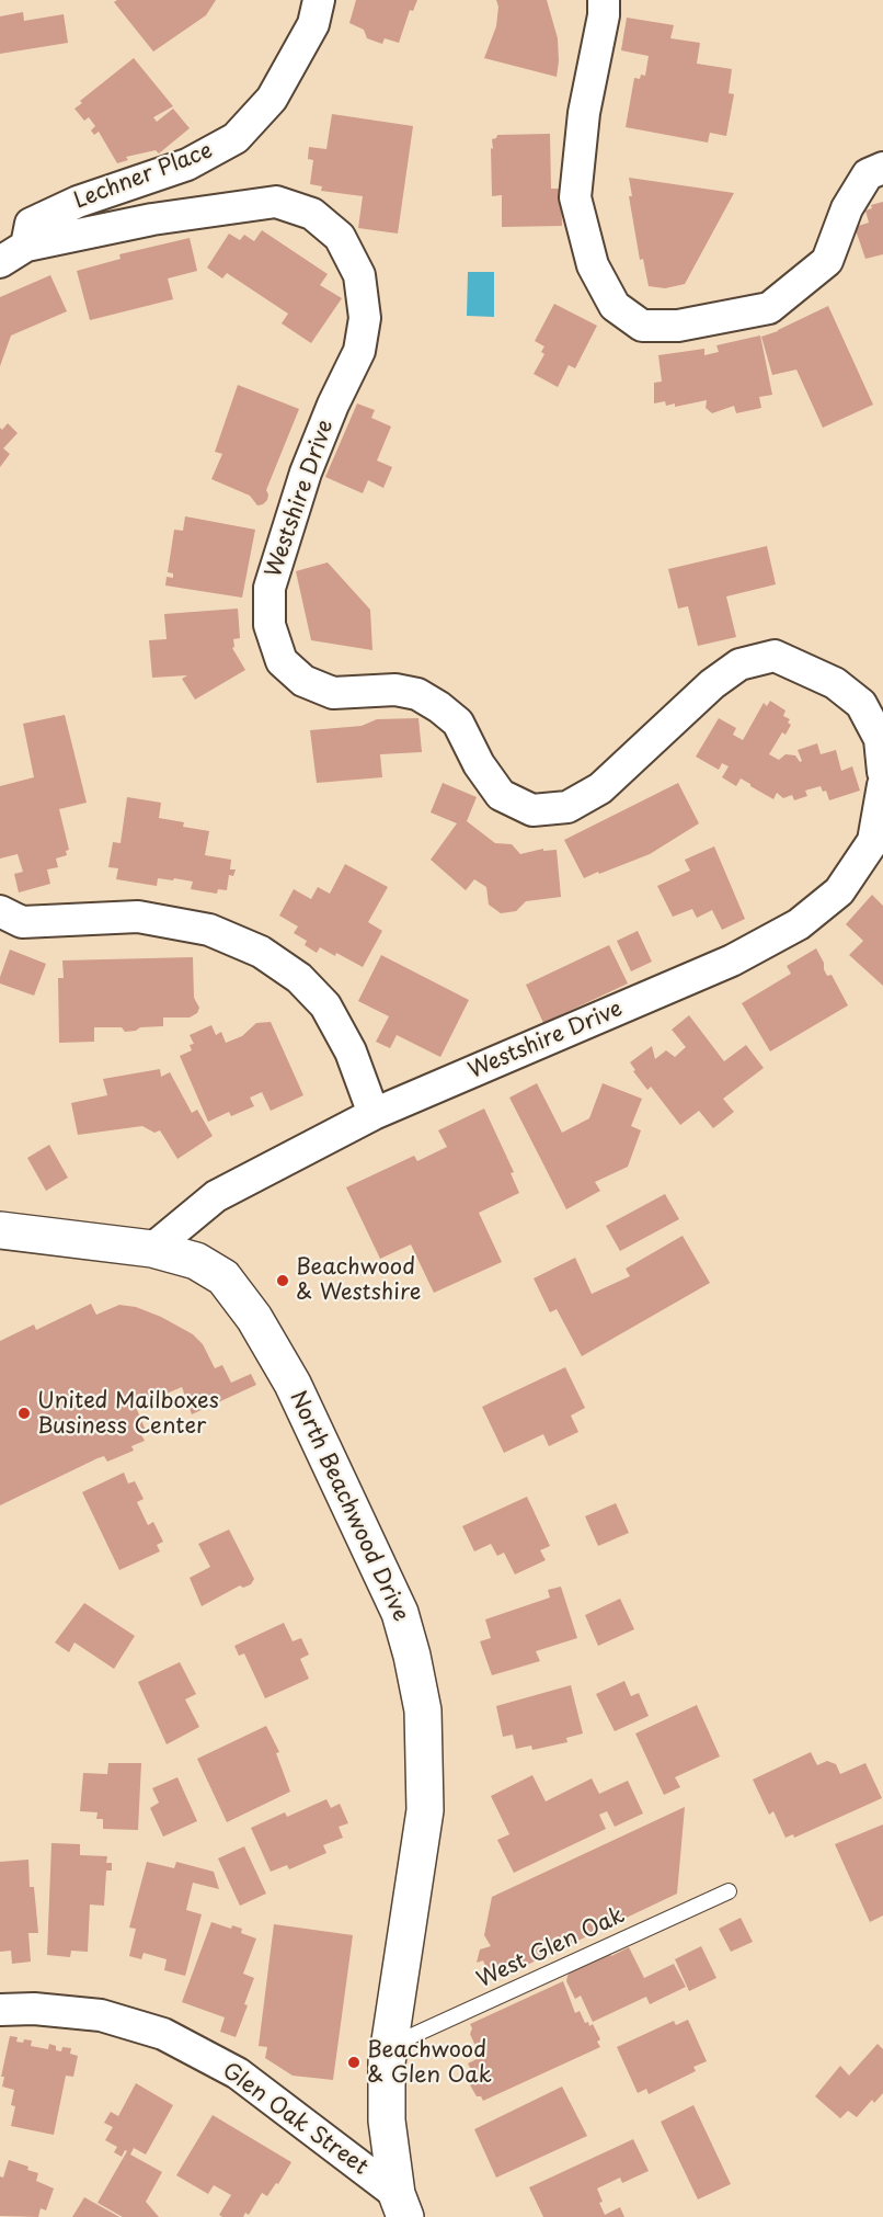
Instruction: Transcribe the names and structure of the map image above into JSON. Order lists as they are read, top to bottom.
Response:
{
  "streets": {
    "street": [
      "Lechner Place",
      "Westshire Drive",
      "North Beachwood Drive",
      "Glen Oak Street"
    ],
    "lane": ["West Glen Oak"]
  },
  "crossings": [
    ["Lechner Place", "Westshire Drive"],
    ["Westshire Drive", "North Beachwood Drive"],
    ["North Beachwood Drive", "West Glen Oak"],
    ["North Beachwood Drive", "Glen Oak Street"]
  ],
  "places": ["Beachwood & Westshire", "United Mailboxes Business Center", "Beachwood & Glen Oak"]
}
